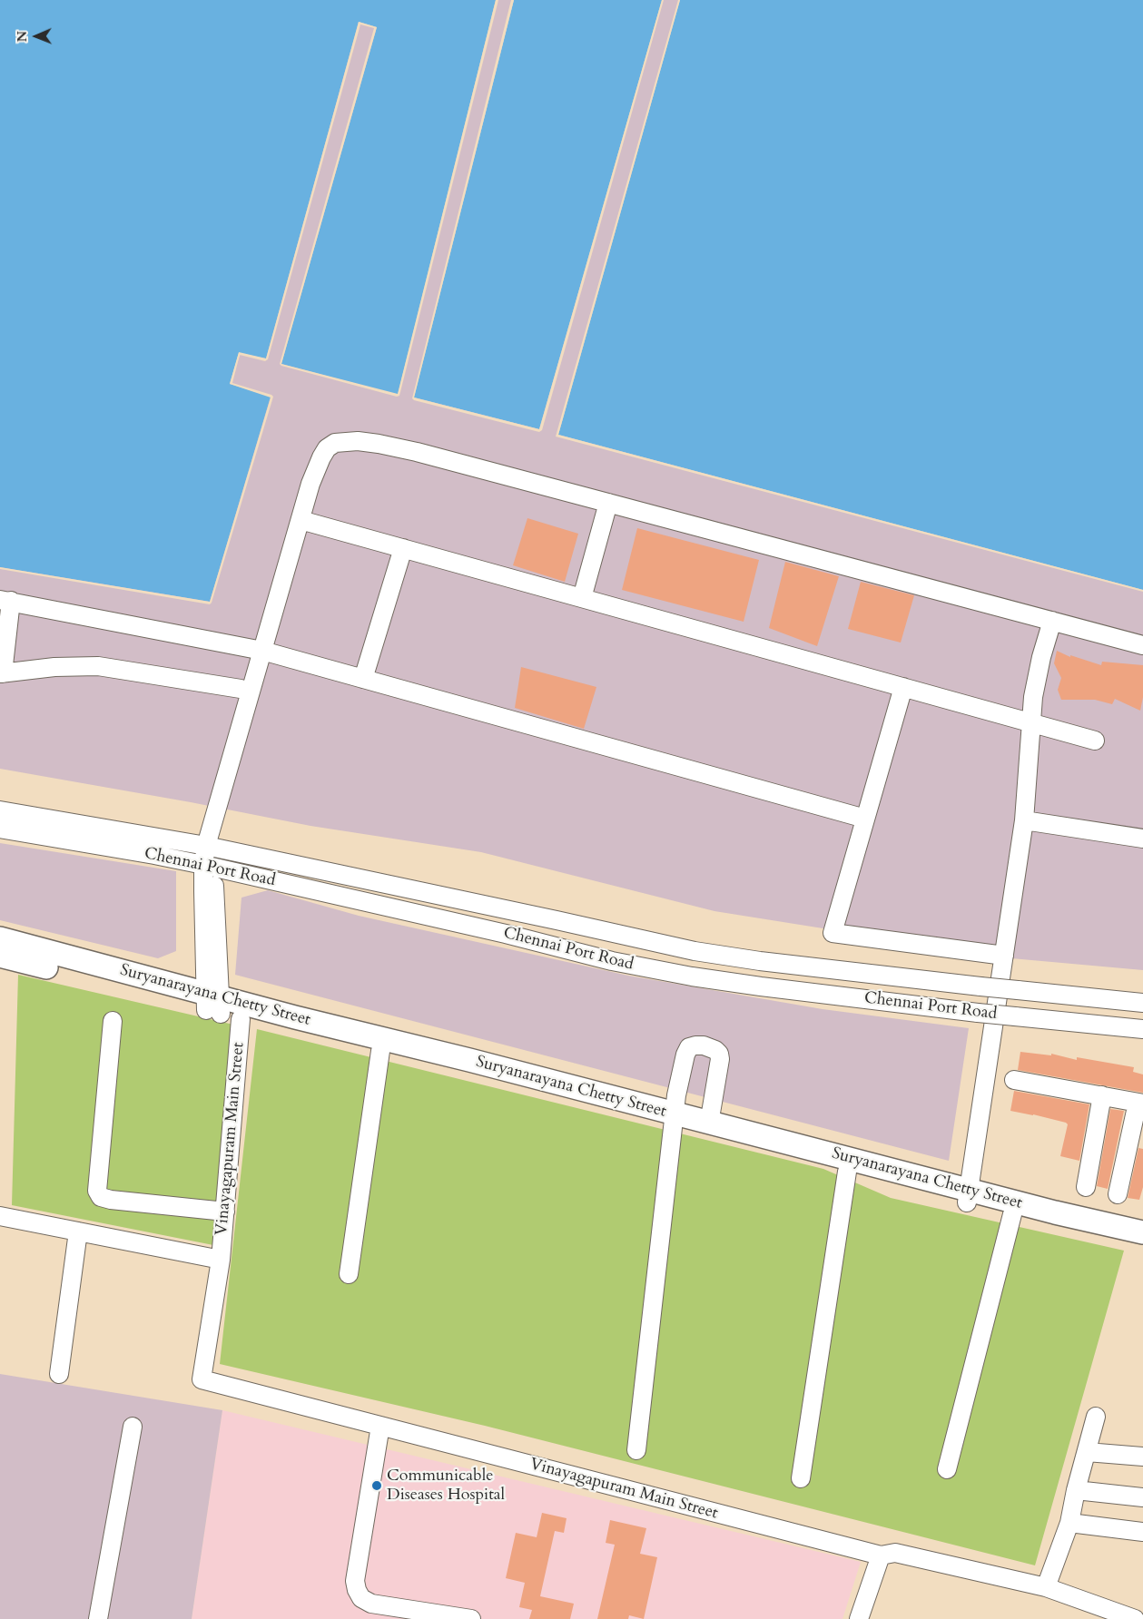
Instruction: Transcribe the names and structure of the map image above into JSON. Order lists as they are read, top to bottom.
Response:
{
  "streets": {
    "main road": ["Suryanarayana Chetty Street"],
    "street": ["Chennai Port Road", "Vinayagapuram Main Street"]
  },
  "crossings": [
    ["Chennai Port Road", "Vinayagapuram Main Street"],
    ["Suryanarayana Chetty Street", "Vinayagapuram Main Street"]
  ],
  "places": ["Communicable Diseases Hospital"],
  "north": "left"
}
